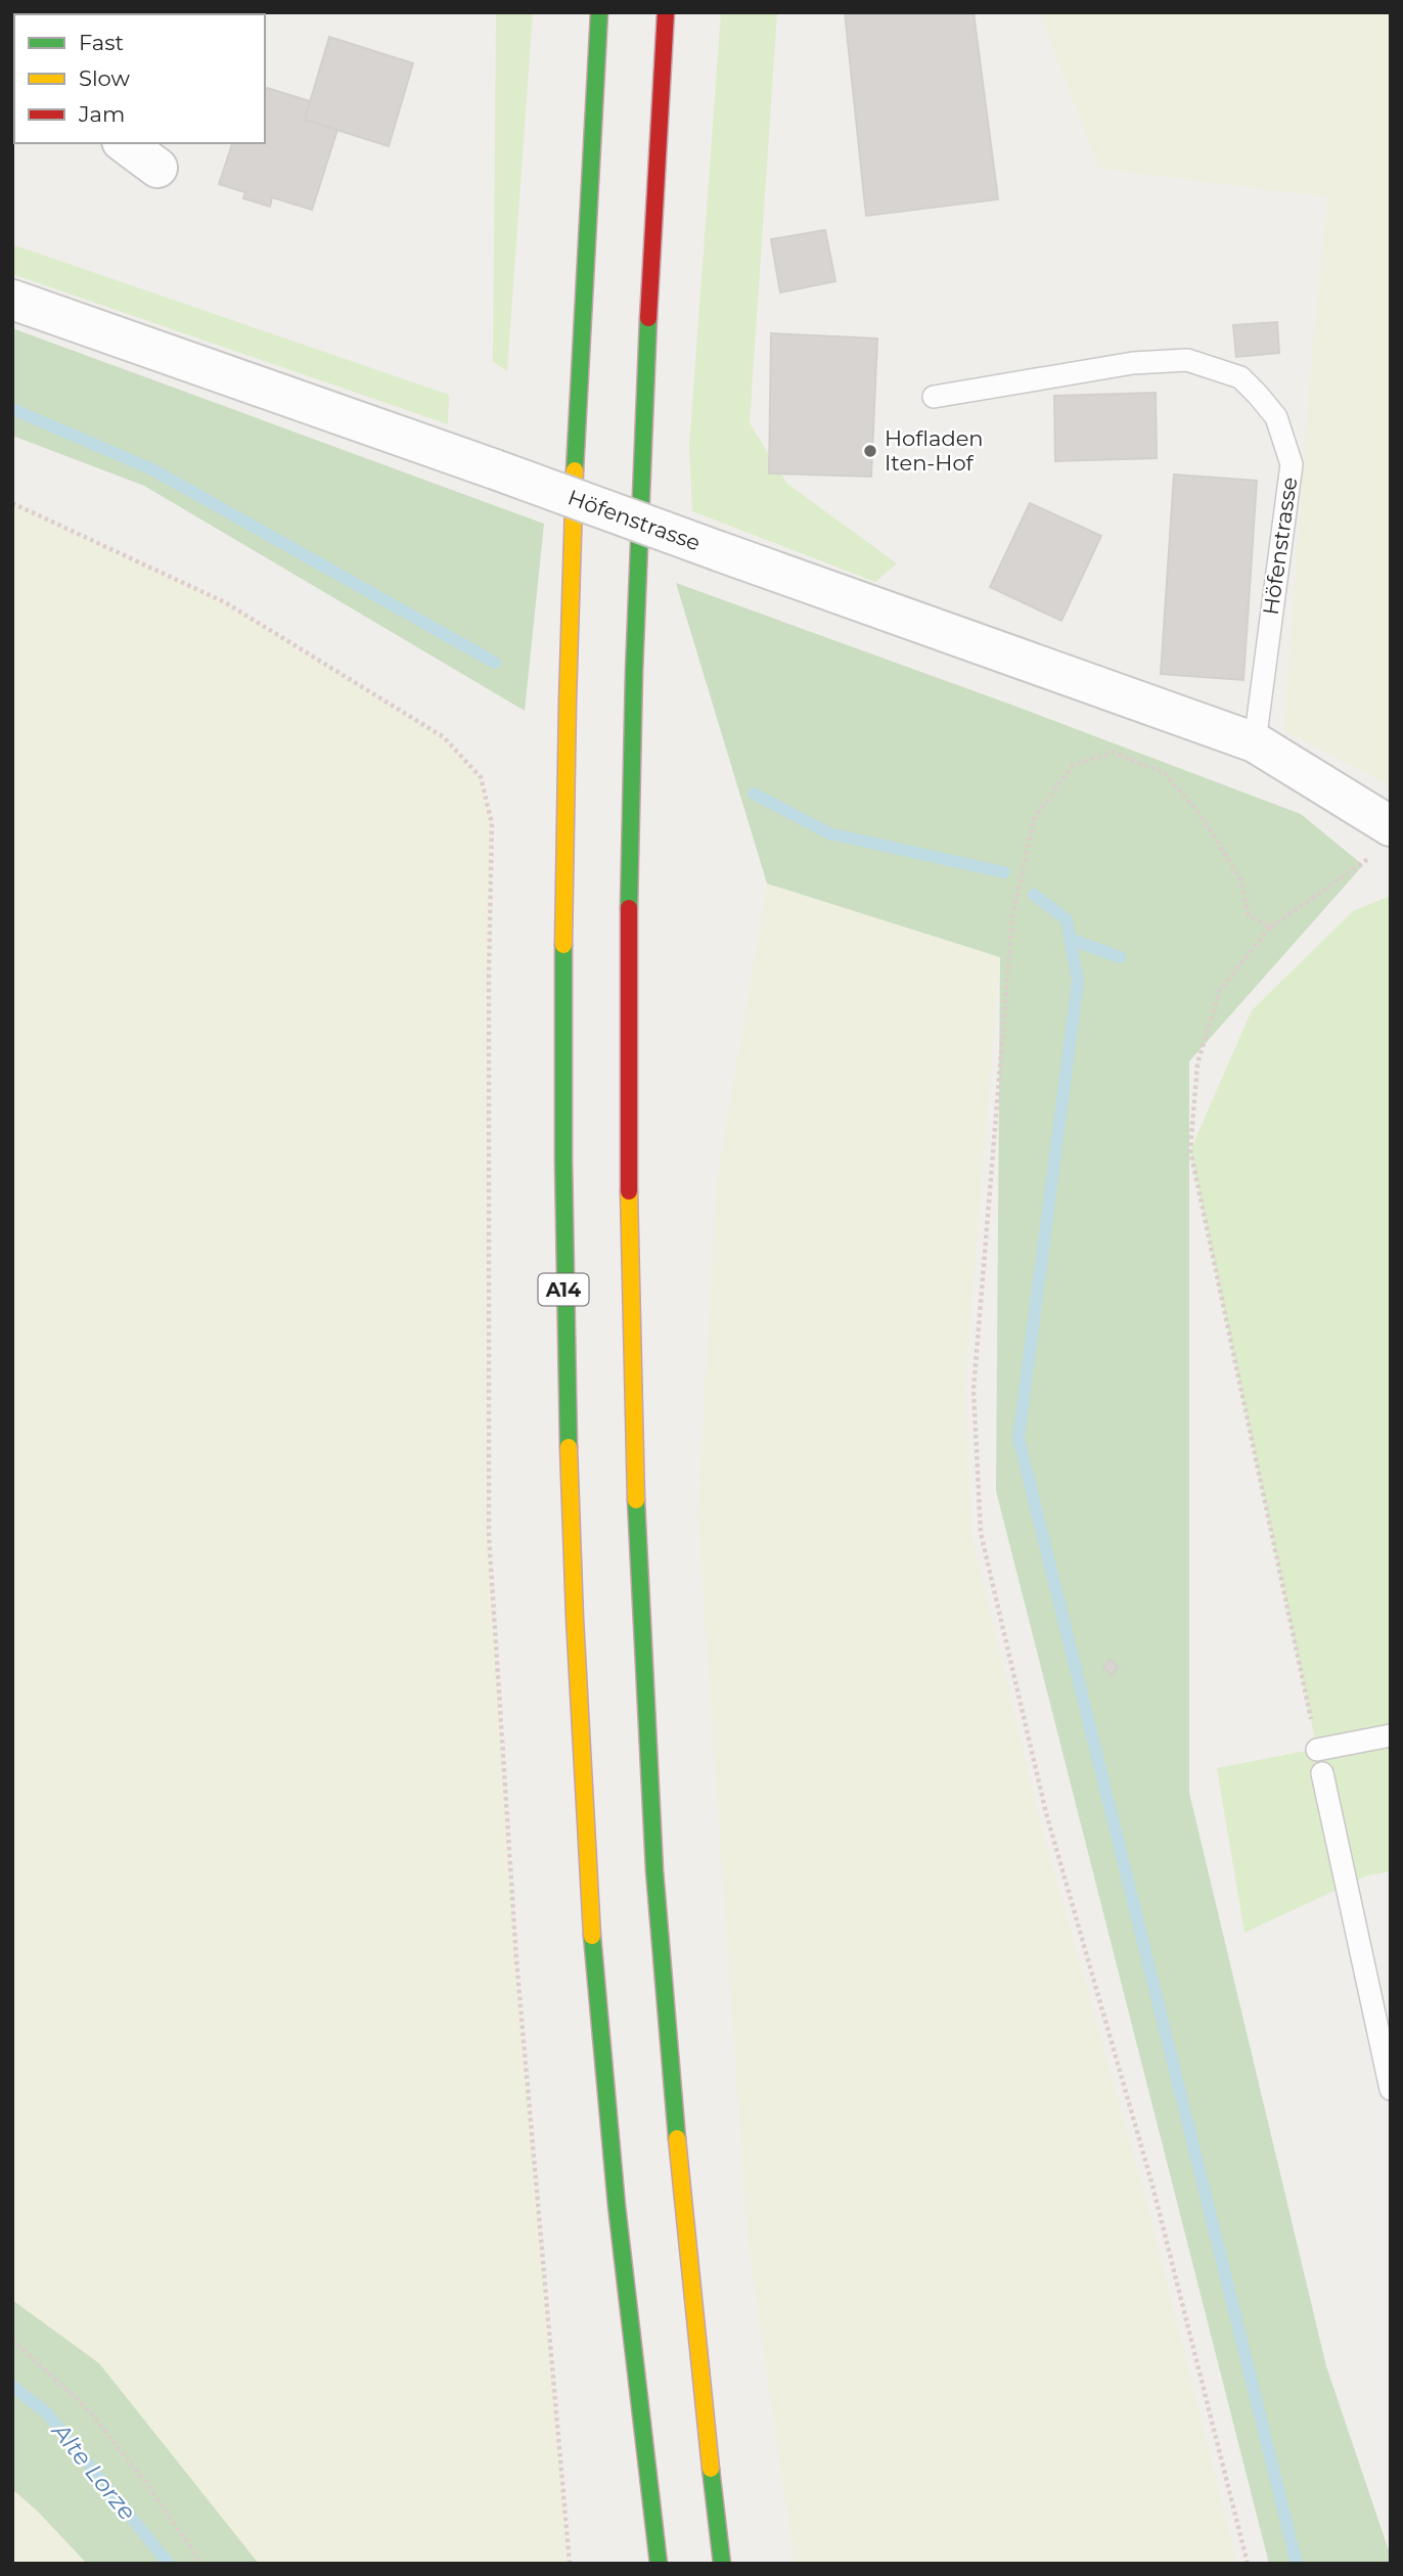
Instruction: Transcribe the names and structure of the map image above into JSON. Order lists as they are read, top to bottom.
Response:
{
  "streets": {
    "highway": ["A14"],
    "street": ["Höfenstrasse"]
  },
  "water": ["Alte Lorze"],
  "places": ["Hofladen Iten-Hof"],
  "legend": ["Fast", "Slow", "Jam"]
}
